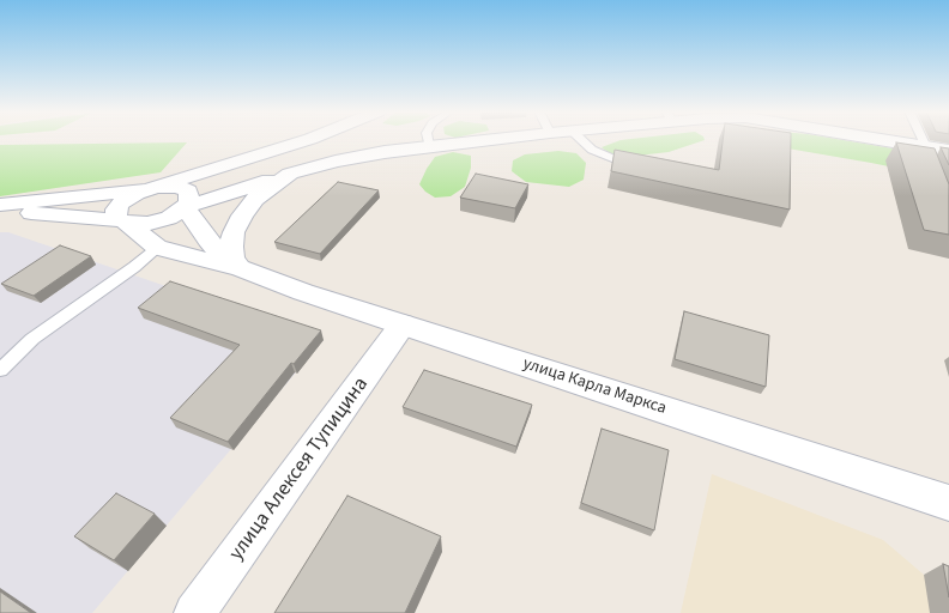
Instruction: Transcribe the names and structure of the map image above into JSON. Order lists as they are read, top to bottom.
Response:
{
  "streets": {
    "street": ["улица Карла Маркса", "улица Алексея Тупицина"]
  },
  "crossings": [
    ["улица Карла Маркса", "улица Алексея Тупицина"]
  ]
}
